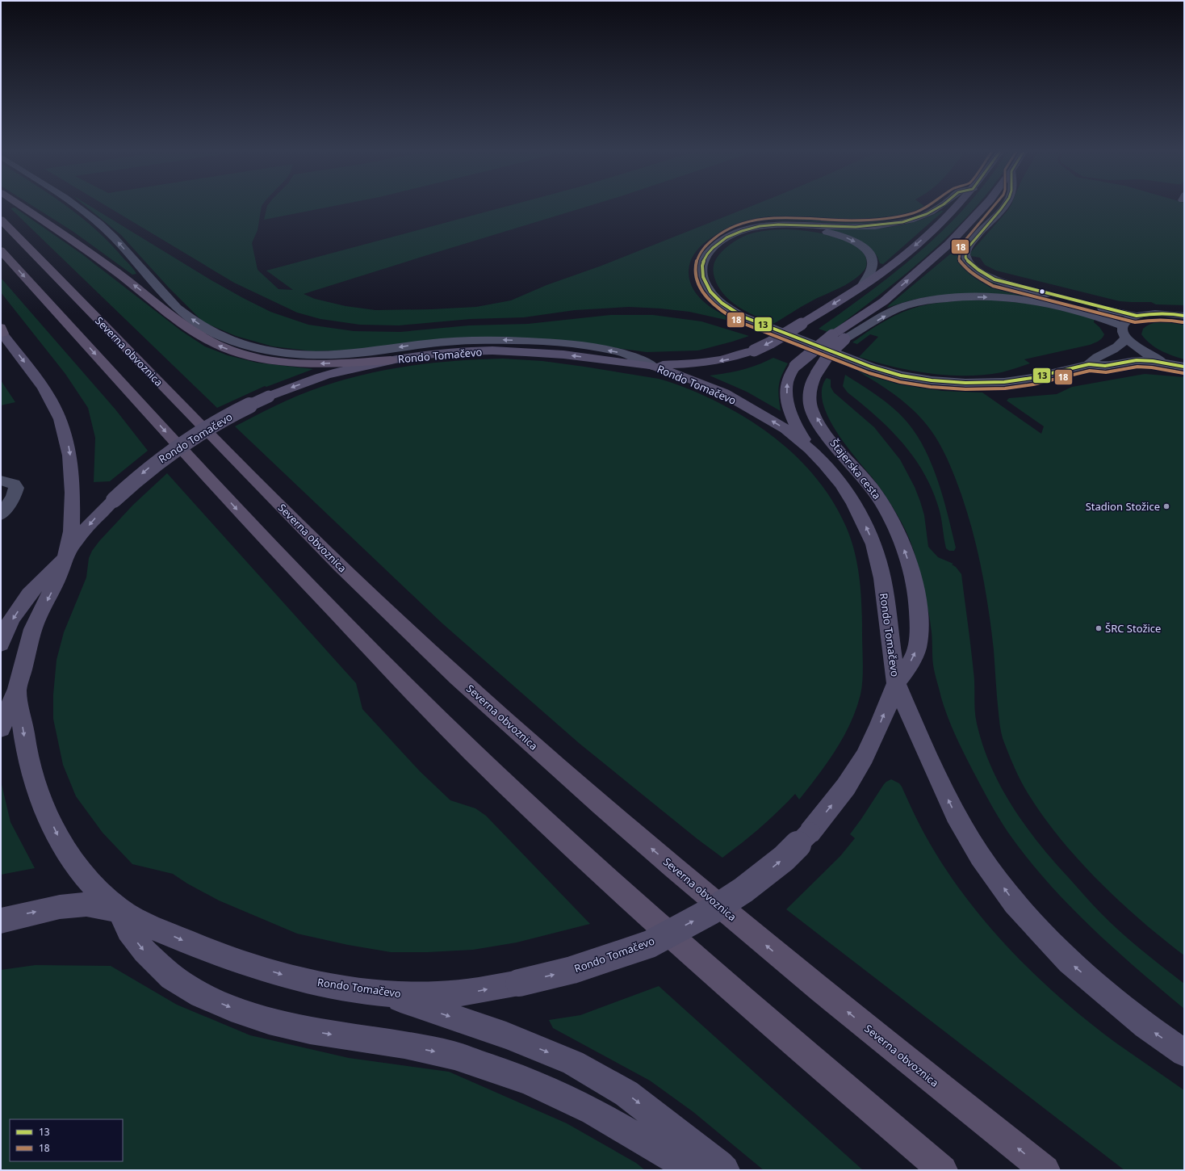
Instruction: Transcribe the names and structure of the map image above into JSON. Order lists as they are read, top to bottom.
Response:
{
  "streets": {
    "highway": ["Severna obvoznica"],
    "main road": ["Rondo Tomačevo", "Štajerska cesta"]
  },
  "crossings": [
    ["Rondo Tomačevo", "Štajerska cesta"]
  ],
  "one_way": ["Štajerska cesta"],
  "places": ["Stadion Stožice", "ŠRC Stožice"],
  "lines": ["transit line 13", "transit line 18"],
  "legend": ["13", "18"]
}
